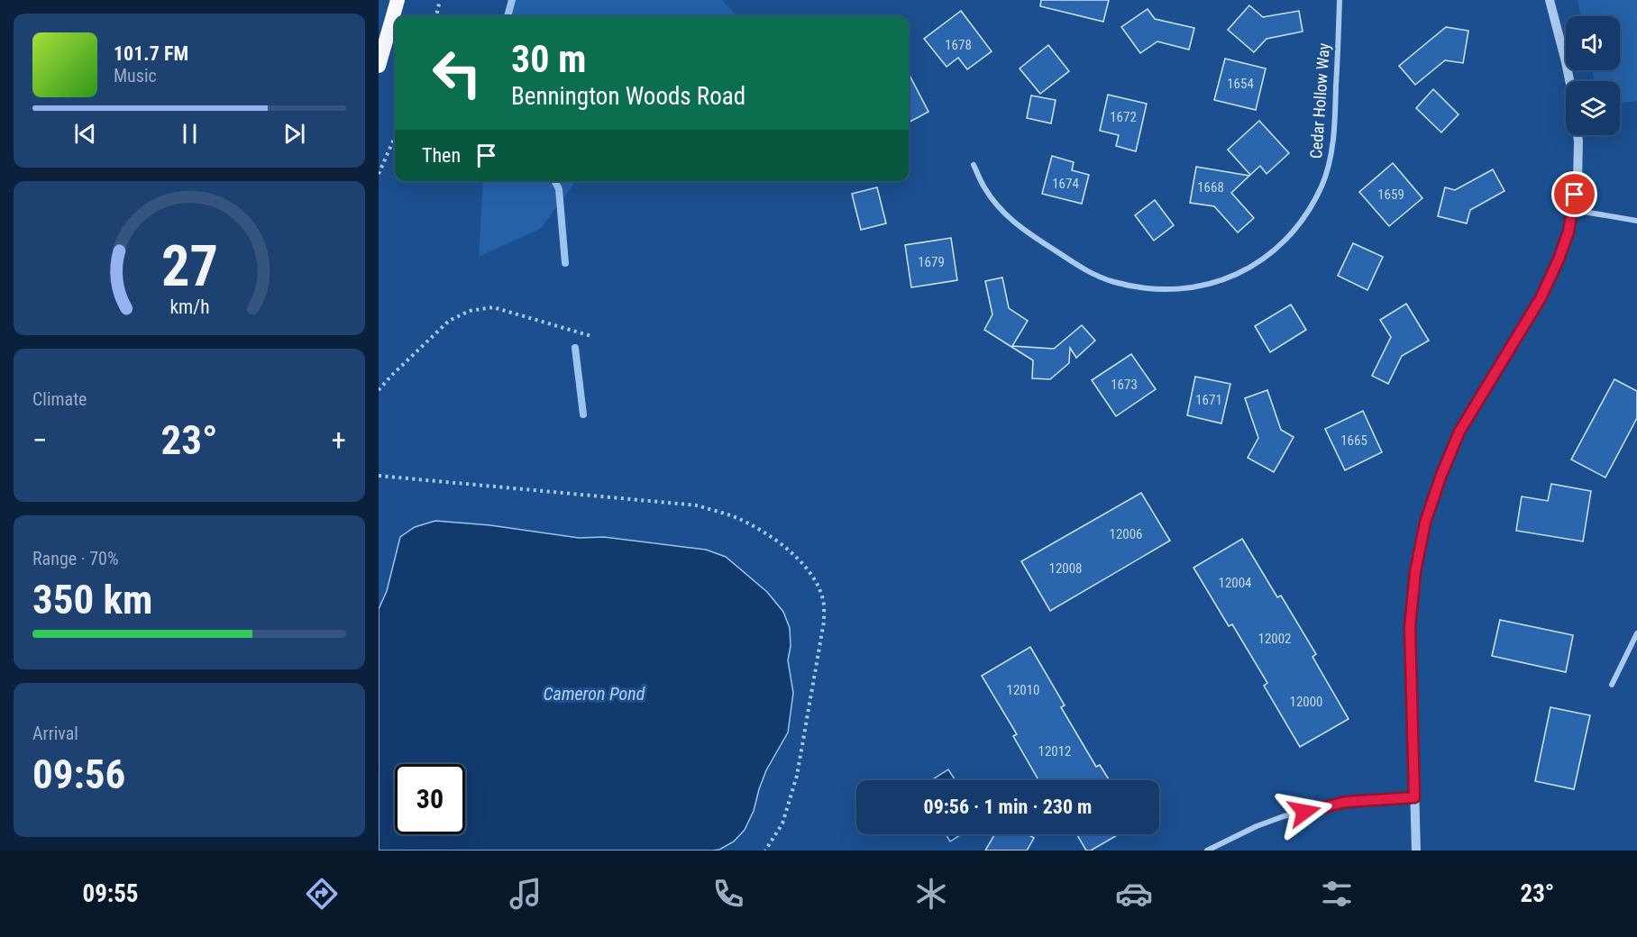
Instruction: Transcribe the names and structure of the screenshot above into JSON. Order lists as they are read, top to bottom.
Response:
{
  "streets": {
    "street": ["Cedar Hollow Way"]
  },
  "water": ["Cameron Pond"],
  "house_numbers": [
    "1678",
    "1654",
    "1672",
    "1674",
    "1668",
    "1659",
    "1679",
    "1673",
    "1671",
    "1665",
    "12006",
    "12008",
    "12004",
    "12002",
    "12010",
    "12000",
    "12012"
  ],
  "page": {
    "turn": ["30 m", "Bennington Woods Road"],
    "song": ["101.7 FM", "Music"],
    "then": "Then",
    "tile": [
      "Climate",
      ["Range · 70%", "350 km"],
      ["Arrival", "09:56"]
    ],
    "heat": ["−", "23°", "+"],
    "limit": "30",
    "trip": "09:56 · 1 min · 230 m",
    "tabs": ["09:55", "23°"],
    "gauge": ["27", "km/h"]
  }
}
